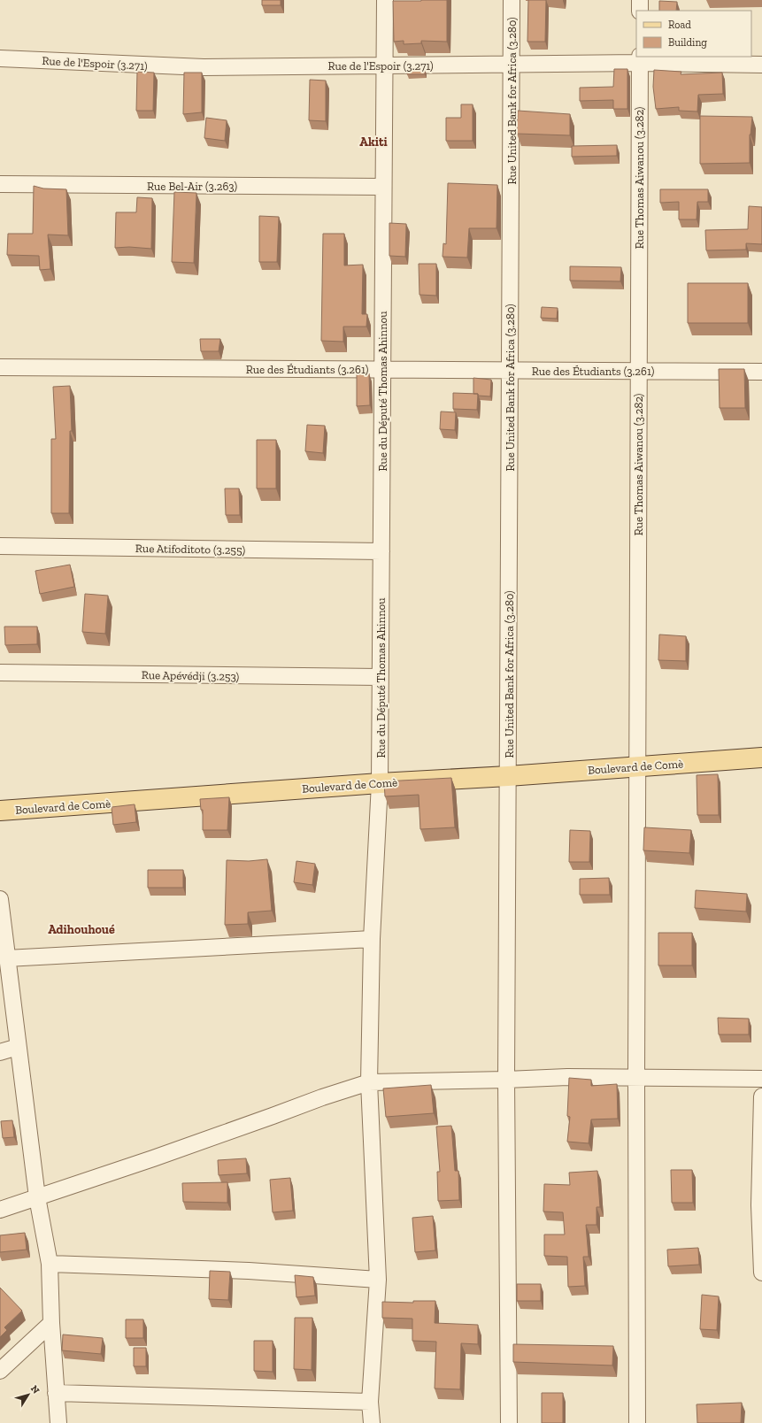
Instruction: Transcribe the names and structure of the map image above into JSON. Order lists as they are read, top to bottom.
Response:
{
  "streets": {
    "main road": ["Boulevard de Comè"],
    "street": [
      "Rue de l'Espoir (3.271)",
      "Rue United Bank for Africa (3.280)",
      "Rue Thomas Aiwanou (3.282)",
      "Rue Bel-Air (3.263)",
      "Rue des Étudiants (3.261)",
      "Rue du Député Thomas Ahinnou",
      "Rue Atifoditoto (3.255)",
      "Rue Apévédji (3.253)"
    ]
  },
  "crossings": [
    ["Rue de l'Espoir (3.271)", "Rue United Bank for Africa (3.280)"],
    ["Rue de l'Espoir (3.271)", "Rue Thomas Aiwanou (3.282)"],
    ["Rue de l'Espoir (3.271)", "Rue du Député Thomas Ahinnou"],
    ["Rue United Bank for Africa (3.280)", "Rue des Étudiants (3.261)"],
    ["Rue United Bank for Africa (3.280)", "Boulevard de Comè"],
    ["Rue Thomas Aiwanou (3.282)", "Rue des Étudiants (3.261)"],
    ["Rue Thomas Aiwanou (3.282)", "Boulevard de Comè"],
    ["Rue Bel-Air (3.263)", "Rue du Député Thomas Ahinnou"],
    ["Rue des Étudiants (3.261)", "Rue du Député Thomas Ahinnou"],
    ["Rue du Député Thomas Ahinnou", "Rue Atifoditoto (3.255)"],
    ["Rue du Député Thomas Ahinnou", "Rue Apévédji (3.253)"],
    ["Rue du Député Thomas Ahinnou", "Boulevard de Comè"]
  ],
  "districts": ["Akiti", "Adihouhoué"],
  "legend": ["Road", "Building"],
  "north": "top right"
}
